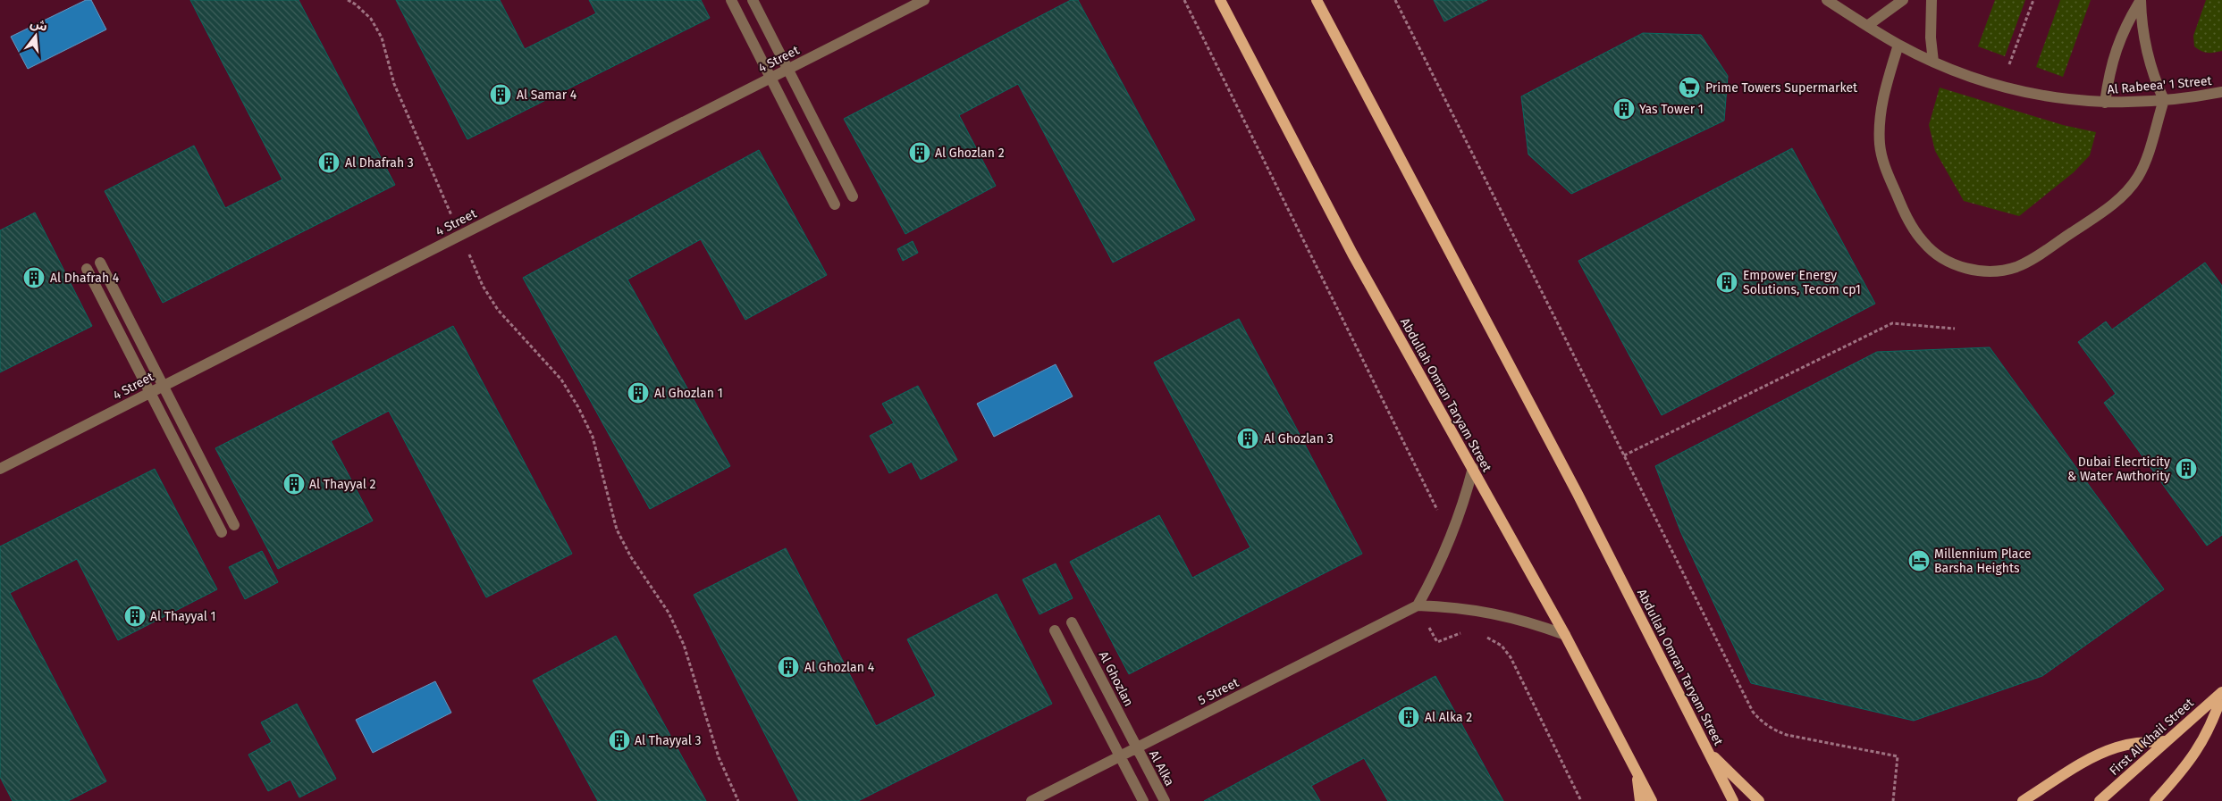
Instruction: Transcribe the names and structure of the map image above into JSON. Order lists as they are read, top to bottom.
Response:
{
  "streets": {
    "main road": ["Abdullah Omran Taryam Street", "First Al Khail Street"],
    "street": [
      "4 Street",
      "Al Rabeea' 1 Street",
      "Al Ghozlan",
      "5 Street",
      "Al Alka"
    ]
  },
  "crossings": [
    ["Abdullah Omran Taryam Street", "5 Street"],
    ["Al Ghozlan", "5 Street"],
    ["Al Ghozlan", "Al Alka"],
    ["5 Street", "Al Alka"]
  ],
  "places": {
    "supermarket": ["Prime Towers Supermarket"],
    "building": [
      "Al Samar 4",
      "Yas Tower 1",
      "Al Ghozlan 2",
      "Al Dhafrah 3",
      "Al Dhafrah 4",
      "Empower Energy Solutions, Tecom cp1",
      "Al Ghozlan 1",
      "Al Ghozlan 3",
      "Dubai Elecrticity & Water Awthority",
      "Al Thayyal 2",
      "Al Thayyal 1",
      "Al Ghozlan 4",
      "Al Alka 2",
      "Al Thayyal 3"
    ],
    "hotel": ["Millennium Place Barsha Heights"]
  },
  "north": "top"
}
